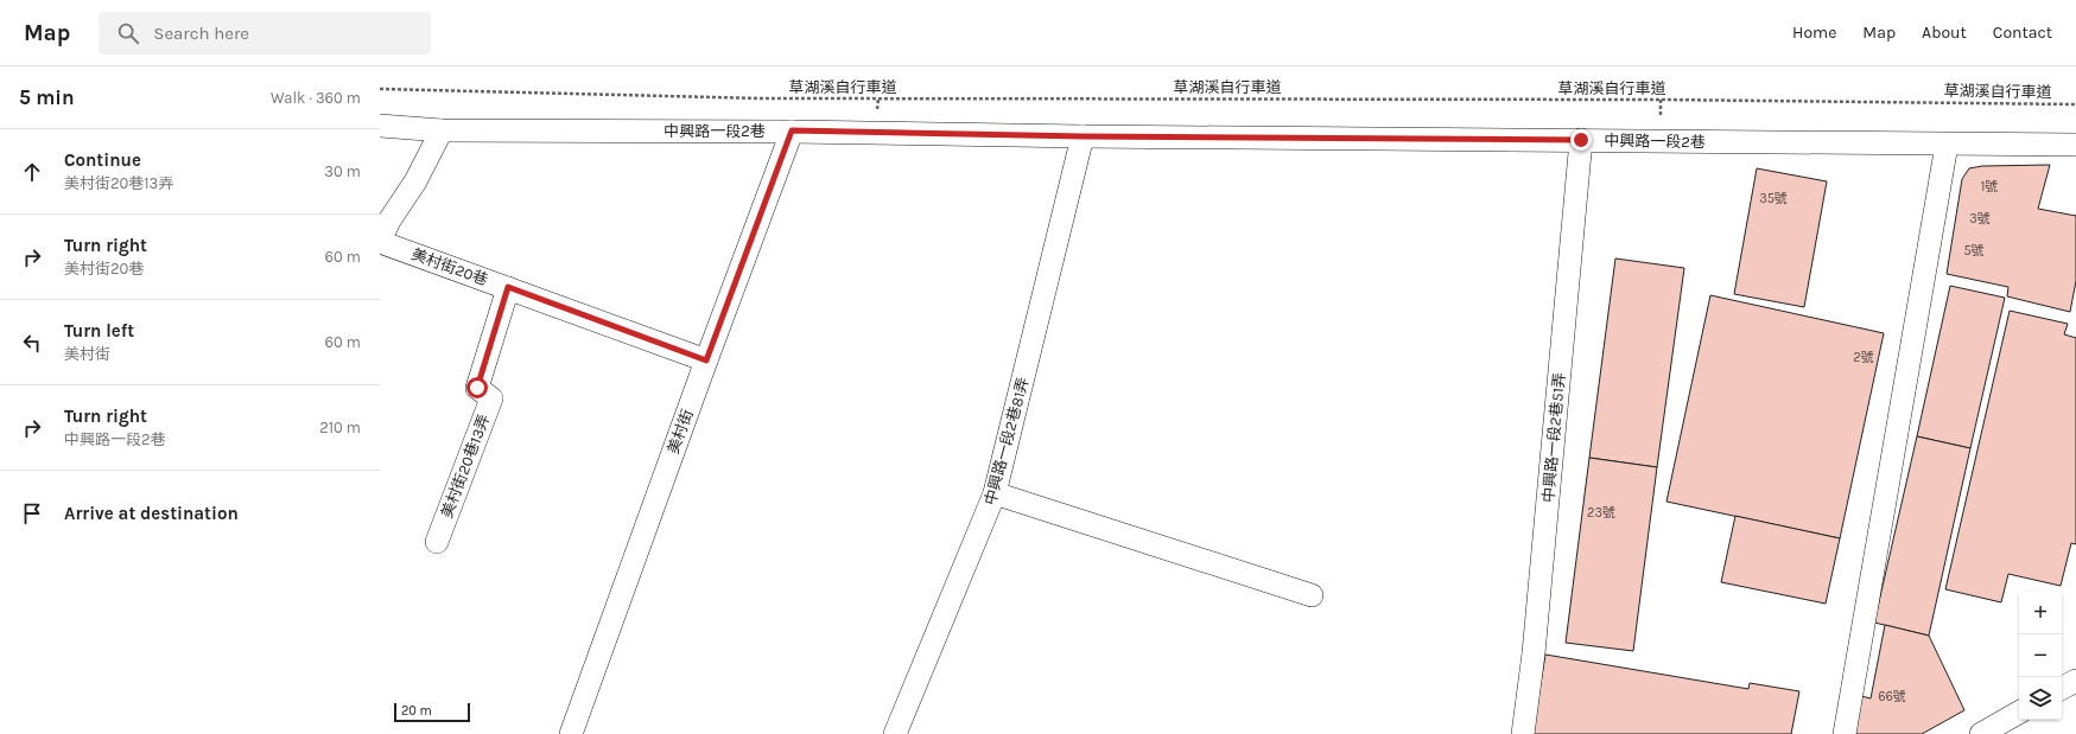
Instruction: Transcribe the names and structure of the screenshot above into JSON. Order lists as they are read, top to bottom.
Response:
{
  "streets": {
    "street": [
      "中興路一段2巷",
      "美村街20巷",
      "美村街",
      "中興路一段2巷51弄",
      "中興路一段2巷81弄",
      "美村街20巷13弄"
    ],
    "path": ["草湖溪自行車道"]
  },
  "crossings": [
    ["中興路一段2巷", "美村街"],
    ["中興路一段2巷", "中興路一段2巷51弄"],
    ["中興路一段2巷", "中興路一段2巷81弄"],
    ["美村街20巷", "美村街"],
    ["美村街20巷", "美村街20巷13弄"]
  ],
  "house_numbers": [
    "1號",
    "35號",
    "3號",
    "5號",
    "2號",
    "23號",
    "66號"
  ],
  "scale_bar": "20 m",
  "page": {
    "header": "Map",
    "search": "Search here",
    "nav": [
      "Home",
      "Map",
      "About",
      "Contact"
    ],
    "heading": ["5 min", "Walk · 360 m"],
    "list": [
      ["Continue", "美村街20巷13弄", "30 m"],
      ["Turn right", "美村街20巷", "60 m"],
      ["Turn left", "美村街", "60 m"],
      ["Turn right", "中興路一段2巷", "210 m"],
      "Arrive at destination"
    ],
    "map_buttons": ["+", "−"],
    "scale": "20 m"
  }
}
